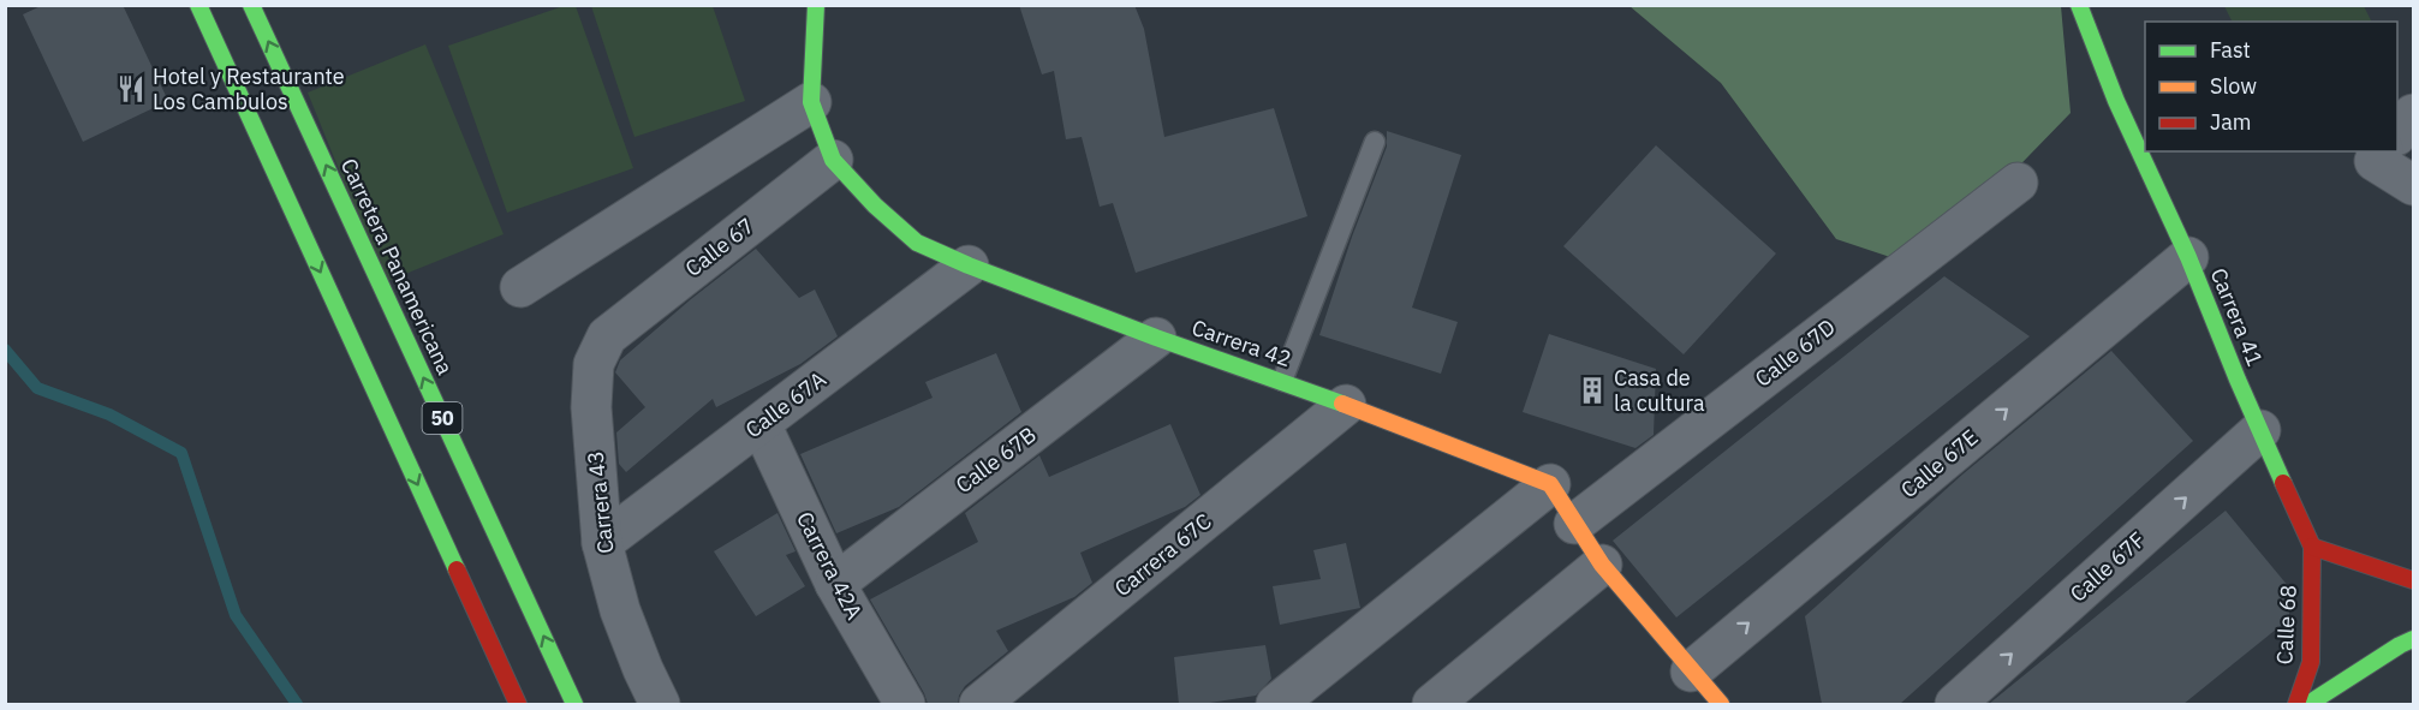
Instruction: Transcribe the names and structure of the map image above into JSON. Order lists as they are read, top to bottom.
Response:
{
  "streets": {
    "main road": [
      "Carretera Panamericana",
      "Carrera 41",
      "Carrera 42",
      "50",
      "Calle 68"
    ],
    "street": [
      "Calle 67",
      "Calle 67D",
      "Calle 67A",
      "Calle 67B",
      "Calle 67E",
      "Carrera 43",
      "Carrera 67C",
      "Carrera 42A",
      "Calle 67F"
    ]
  },
  "crossings": [
    ["Calle 67", "Carrera 42"],
    ["Calle 67", "Carrera 43"],
    ["Carrera 41", "Calle 67E"],
    ["Carrera 41", "Calle 67F"],
    ["Carrera 41", "Calle 68"],
    ["Carrera 42", "Calle 67A"],
    ["Carrera 42", "Calle 67B"],
    ["Carrera 42", "Carrera 67C"],
    ["Calle 67A", "Carrera 43"],
    ["Calle 67A", "Carrera 42A"],
    ["Calle 67B", "Carrera 42A"]
  ],
  "one_way": ["Calle 67E", "Calle 67F"],
  "places": {
    "restaurant": ["Hotel y Restaurante Los Cambulos"],
    "building": ["Casa de la cultura"]
  },
  "legend": ["Fast", "Slow", "Jam"]
}
